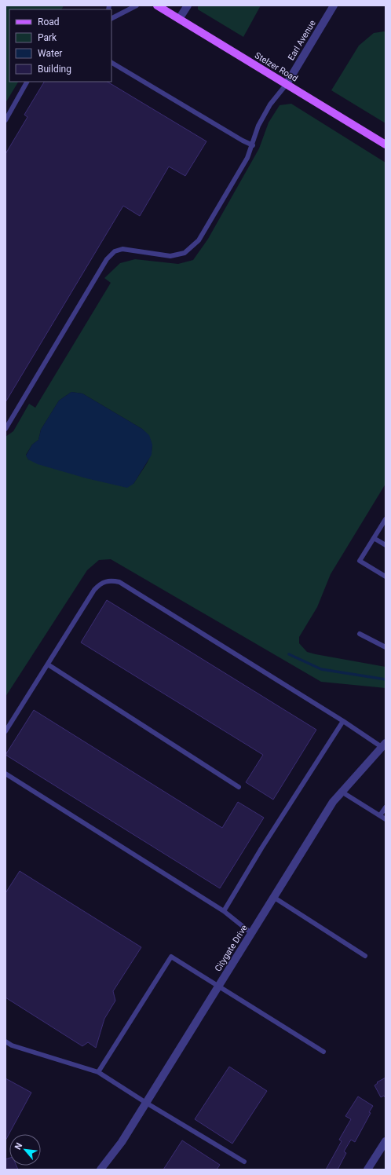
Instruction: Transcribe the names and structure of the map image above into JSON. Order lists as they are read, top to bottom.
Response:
{
  "streets": {
    "main road": ["Stelzer Road"],
    "street": ["Earl Avenue", "Citygate Drive"]
  },
  "crossings": [
    ["Earl Avenue", "Stelzer Road"]
  ],
  "legend": [
    "Road",
    "Park",
    "Water",
    "Building"
  ],
  "north": "top left"
}
